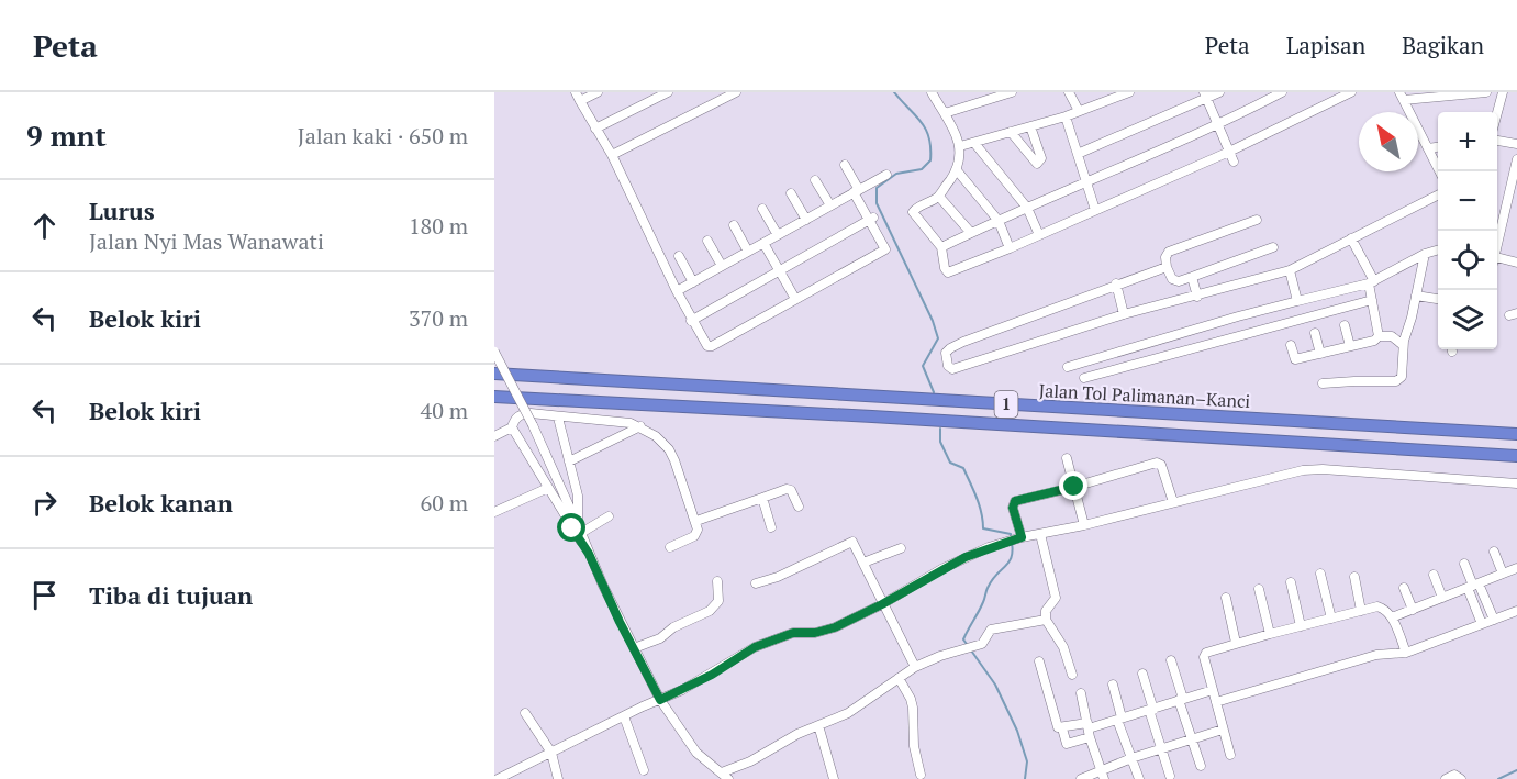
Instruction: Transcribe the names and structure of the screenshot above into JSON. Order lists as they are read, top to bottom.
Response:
{
  "streets": {
    "highway": ["Jalan Tol Palimanan–Kanci", "1"]
  },
  "north": "top left",
  "page": {
    "header": "Peta",
    "nav": ["Peta", "Lapisan", "Bagikan"],
    "heading": ["9 mnt", "Jalan kaki · 650 m"],
    "map_buttons": ["+", "−"],
    "list": [
      ["Lurus", "Jalan Nyi Mas Wanawati", "180 m"],
      ["Belok kiri", "370 m"],
      ["Belok kiri", "40 m"],
      ["Belok kanan", "60 m"],
      "Tiba di tujuan"
    ]
  }
}
